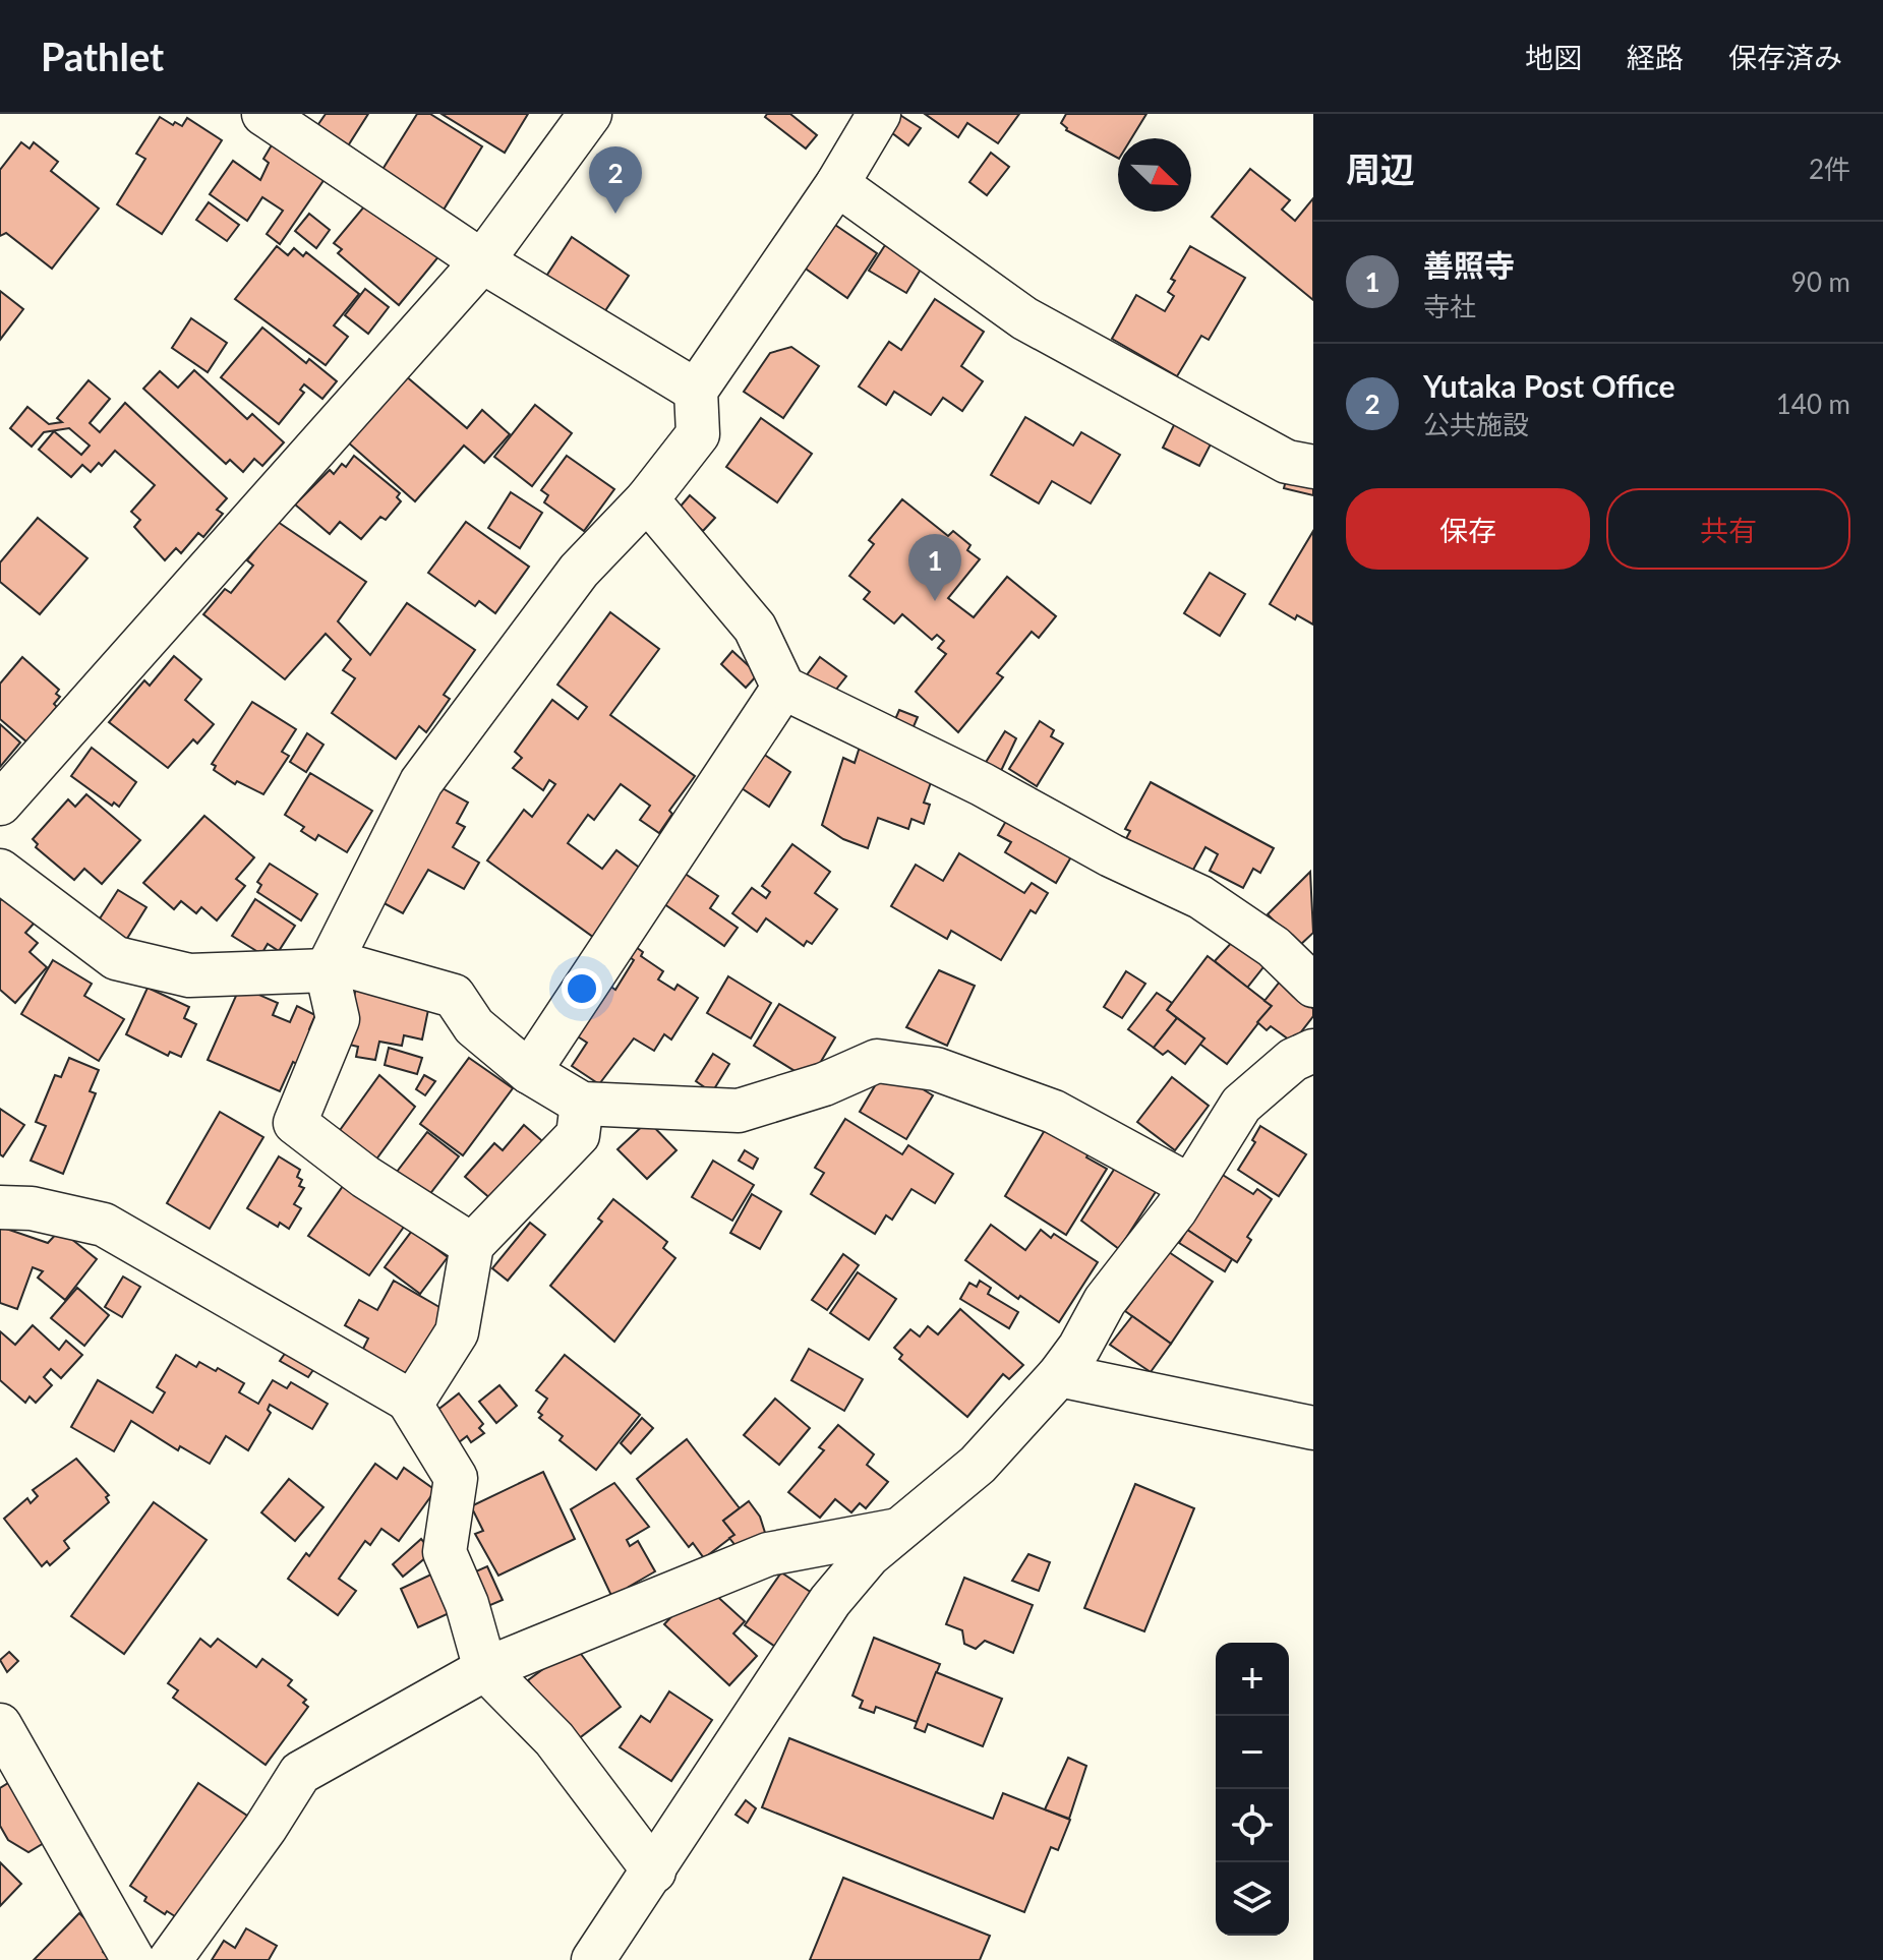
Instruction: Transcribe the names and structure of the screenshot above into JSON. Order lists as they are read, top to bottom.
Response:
{
  "north": "bottom right",
  "page": {
    "header": "Pathlet",
    "nav": ["地図", "経路", "保存済み"],
    "heading": ["周辺", "2件"],
    "pins": ["2", "1"],
    "list": [
      {
        "mark": "1",
        "name": "善照寺",
        "note": "寺社",
        "value": "90 m"
      },
      {
        "mark": "2",
        "name": "Yutaka Post Office",
        "note": "公共施設",
        "value": "140 m"
      }
    ],
    "buttons": ["保存", "共有"],
    "map_buttons": ["+", "−"]
  }
}
